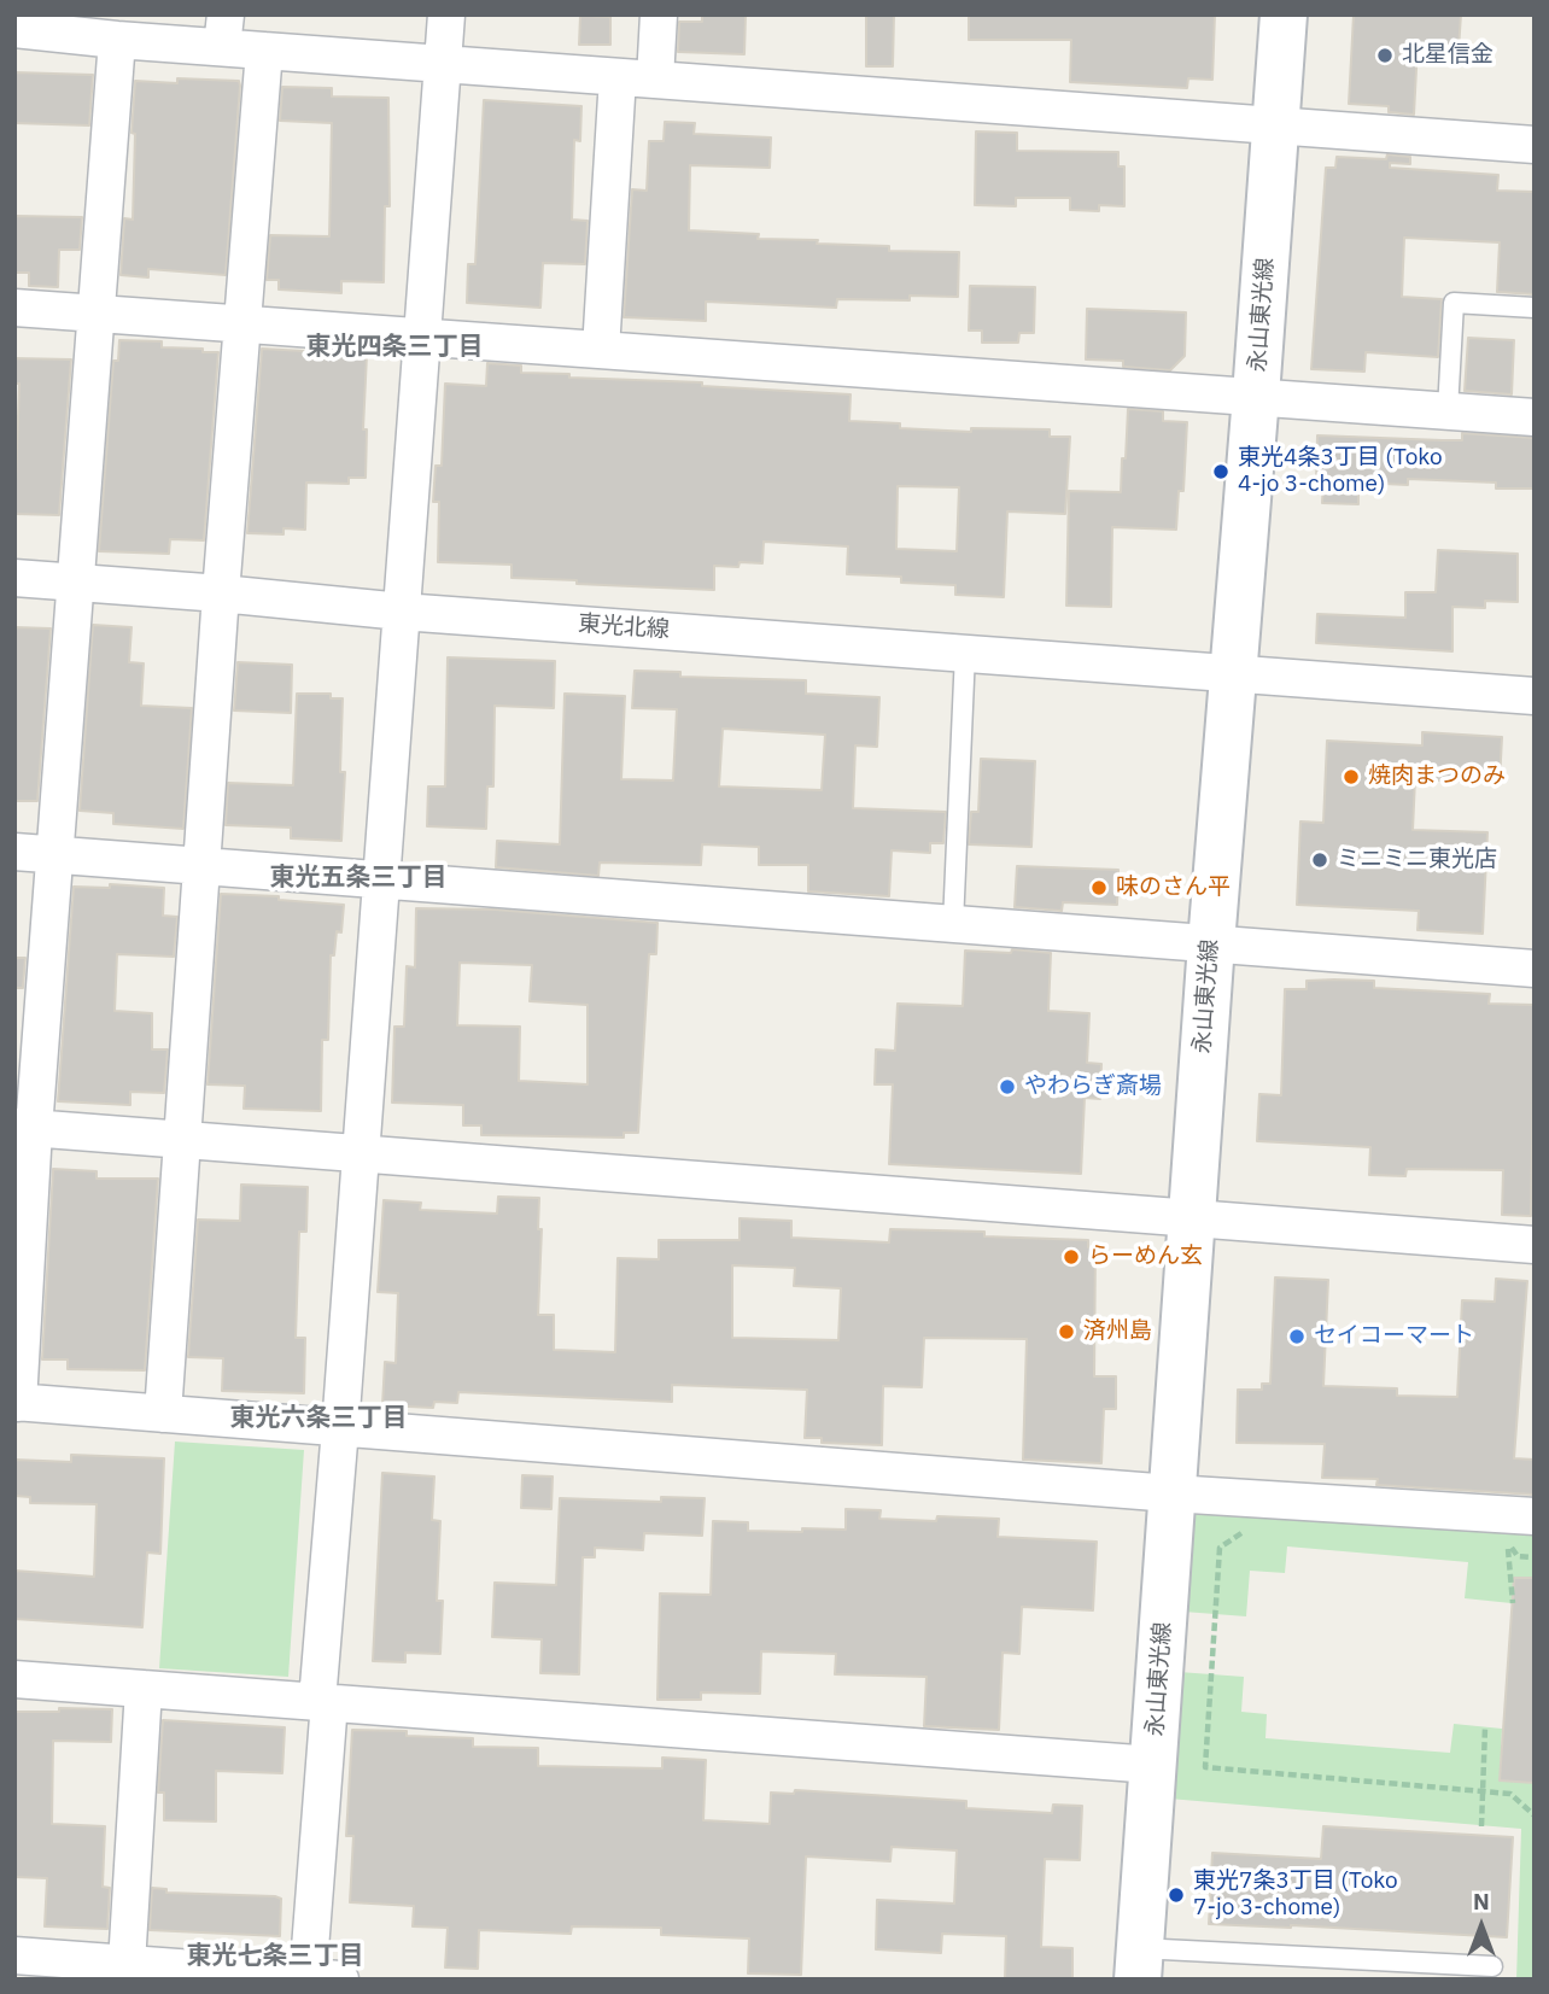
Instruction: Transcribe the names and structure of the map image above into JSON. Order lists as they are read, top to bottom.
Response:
{
  "streets": {
    "street": ["永山東光線", "東光北線"]
  },
  "crossings": [
    ["永山東光線", "東光北線"]
  ],
  "districts": [
    "東光四条三丁目",
    "東光五条三丁目",
    "東光六条三丁目",
    "東光七条三丁目"
  ],
  "places": [
    "北星信金",
    "東光4条3丁目 (Toko 4-jo 3-chome)",
    "焼肉まつのみ",
    "ミニミニ東光店",
    "味のさん平",
    "やわらぎ斎場",
    "らーめん玄",
    "済州島",
    "セイコーマート",
    "東光7条3丁目 (Toko 7-jo 3-chome)"
  ],
  "north": "top"
}
